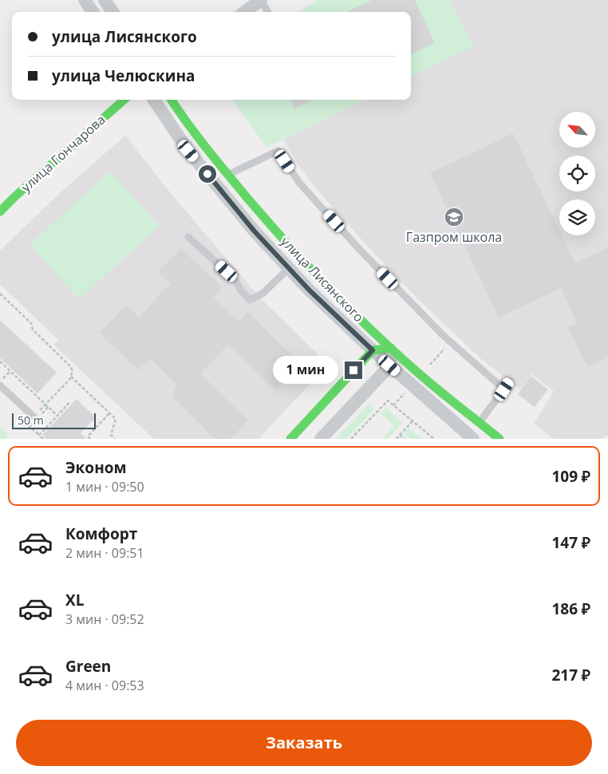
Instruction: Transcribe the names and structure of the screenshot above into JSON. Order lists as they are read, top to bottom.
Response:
{
  "streets": {
    "street": ["улица Гончарова", "улица Лисянского"]
  },
  "places": {
    "school or university": ["Газпром школа"]
  },
  "scale_bar": "50 m",
  "north": "top left",
  "page": {
    "banner": ["улица Лисянского", "улица Челюскина"],
    "bubble": "1 мин",
    "scale": "50 m",
    "list": [
      {
        "name": "Эконом",
        "note": "1 мин · 09:50",
        "value": "109 ₽"
      },
      {
        "name": "Комфорт",
        "note": "2 мин · 09:51",
        "value": "147 ₽"
      },
      {
        "name": "XL",
        "note": "3 мин · 09:52",
        "value": "186 ₽"
      },
      {
        "name": "Green",
        "note": "4 мин · 09:53",
        "value": "217 ₽"
      }
    ],
    "buttons": "Заказать"
  }
}
